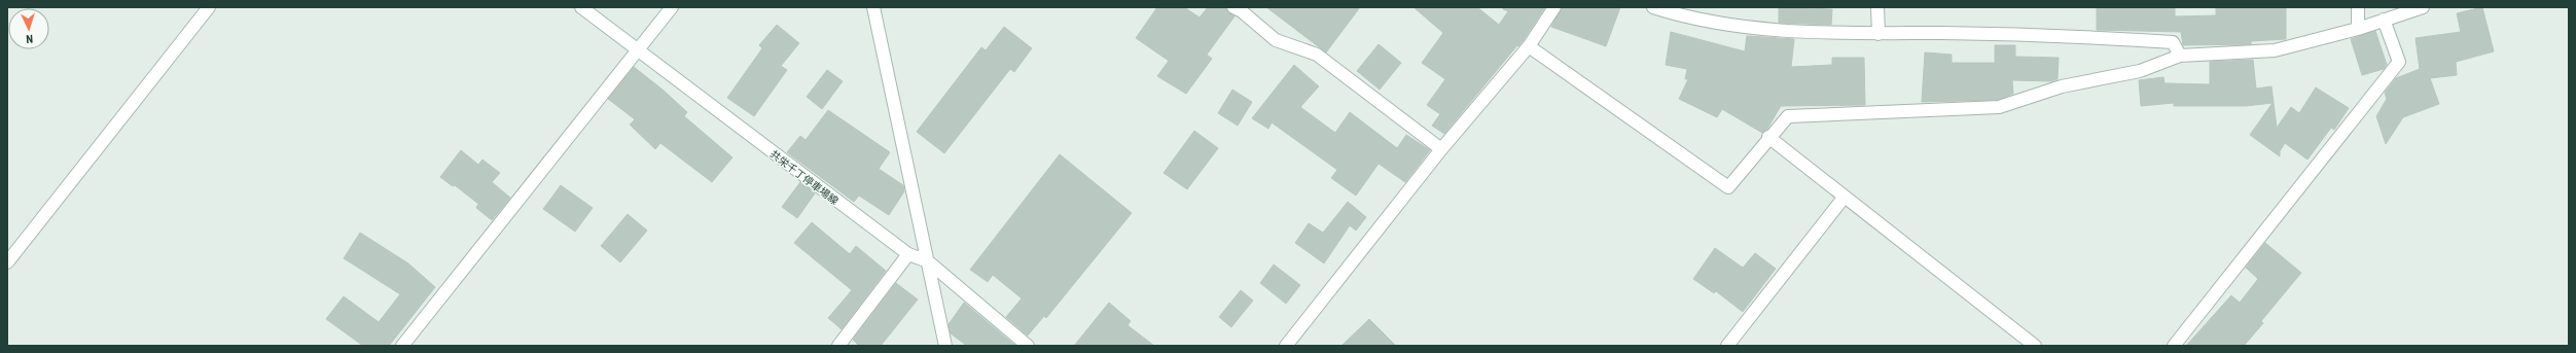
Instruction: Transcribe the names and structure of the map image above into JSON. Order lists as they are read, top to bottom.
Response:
{
  "streets": {
    "street": ["共栄千丁停車場線"]
  },
  "north": "bottom"
}
